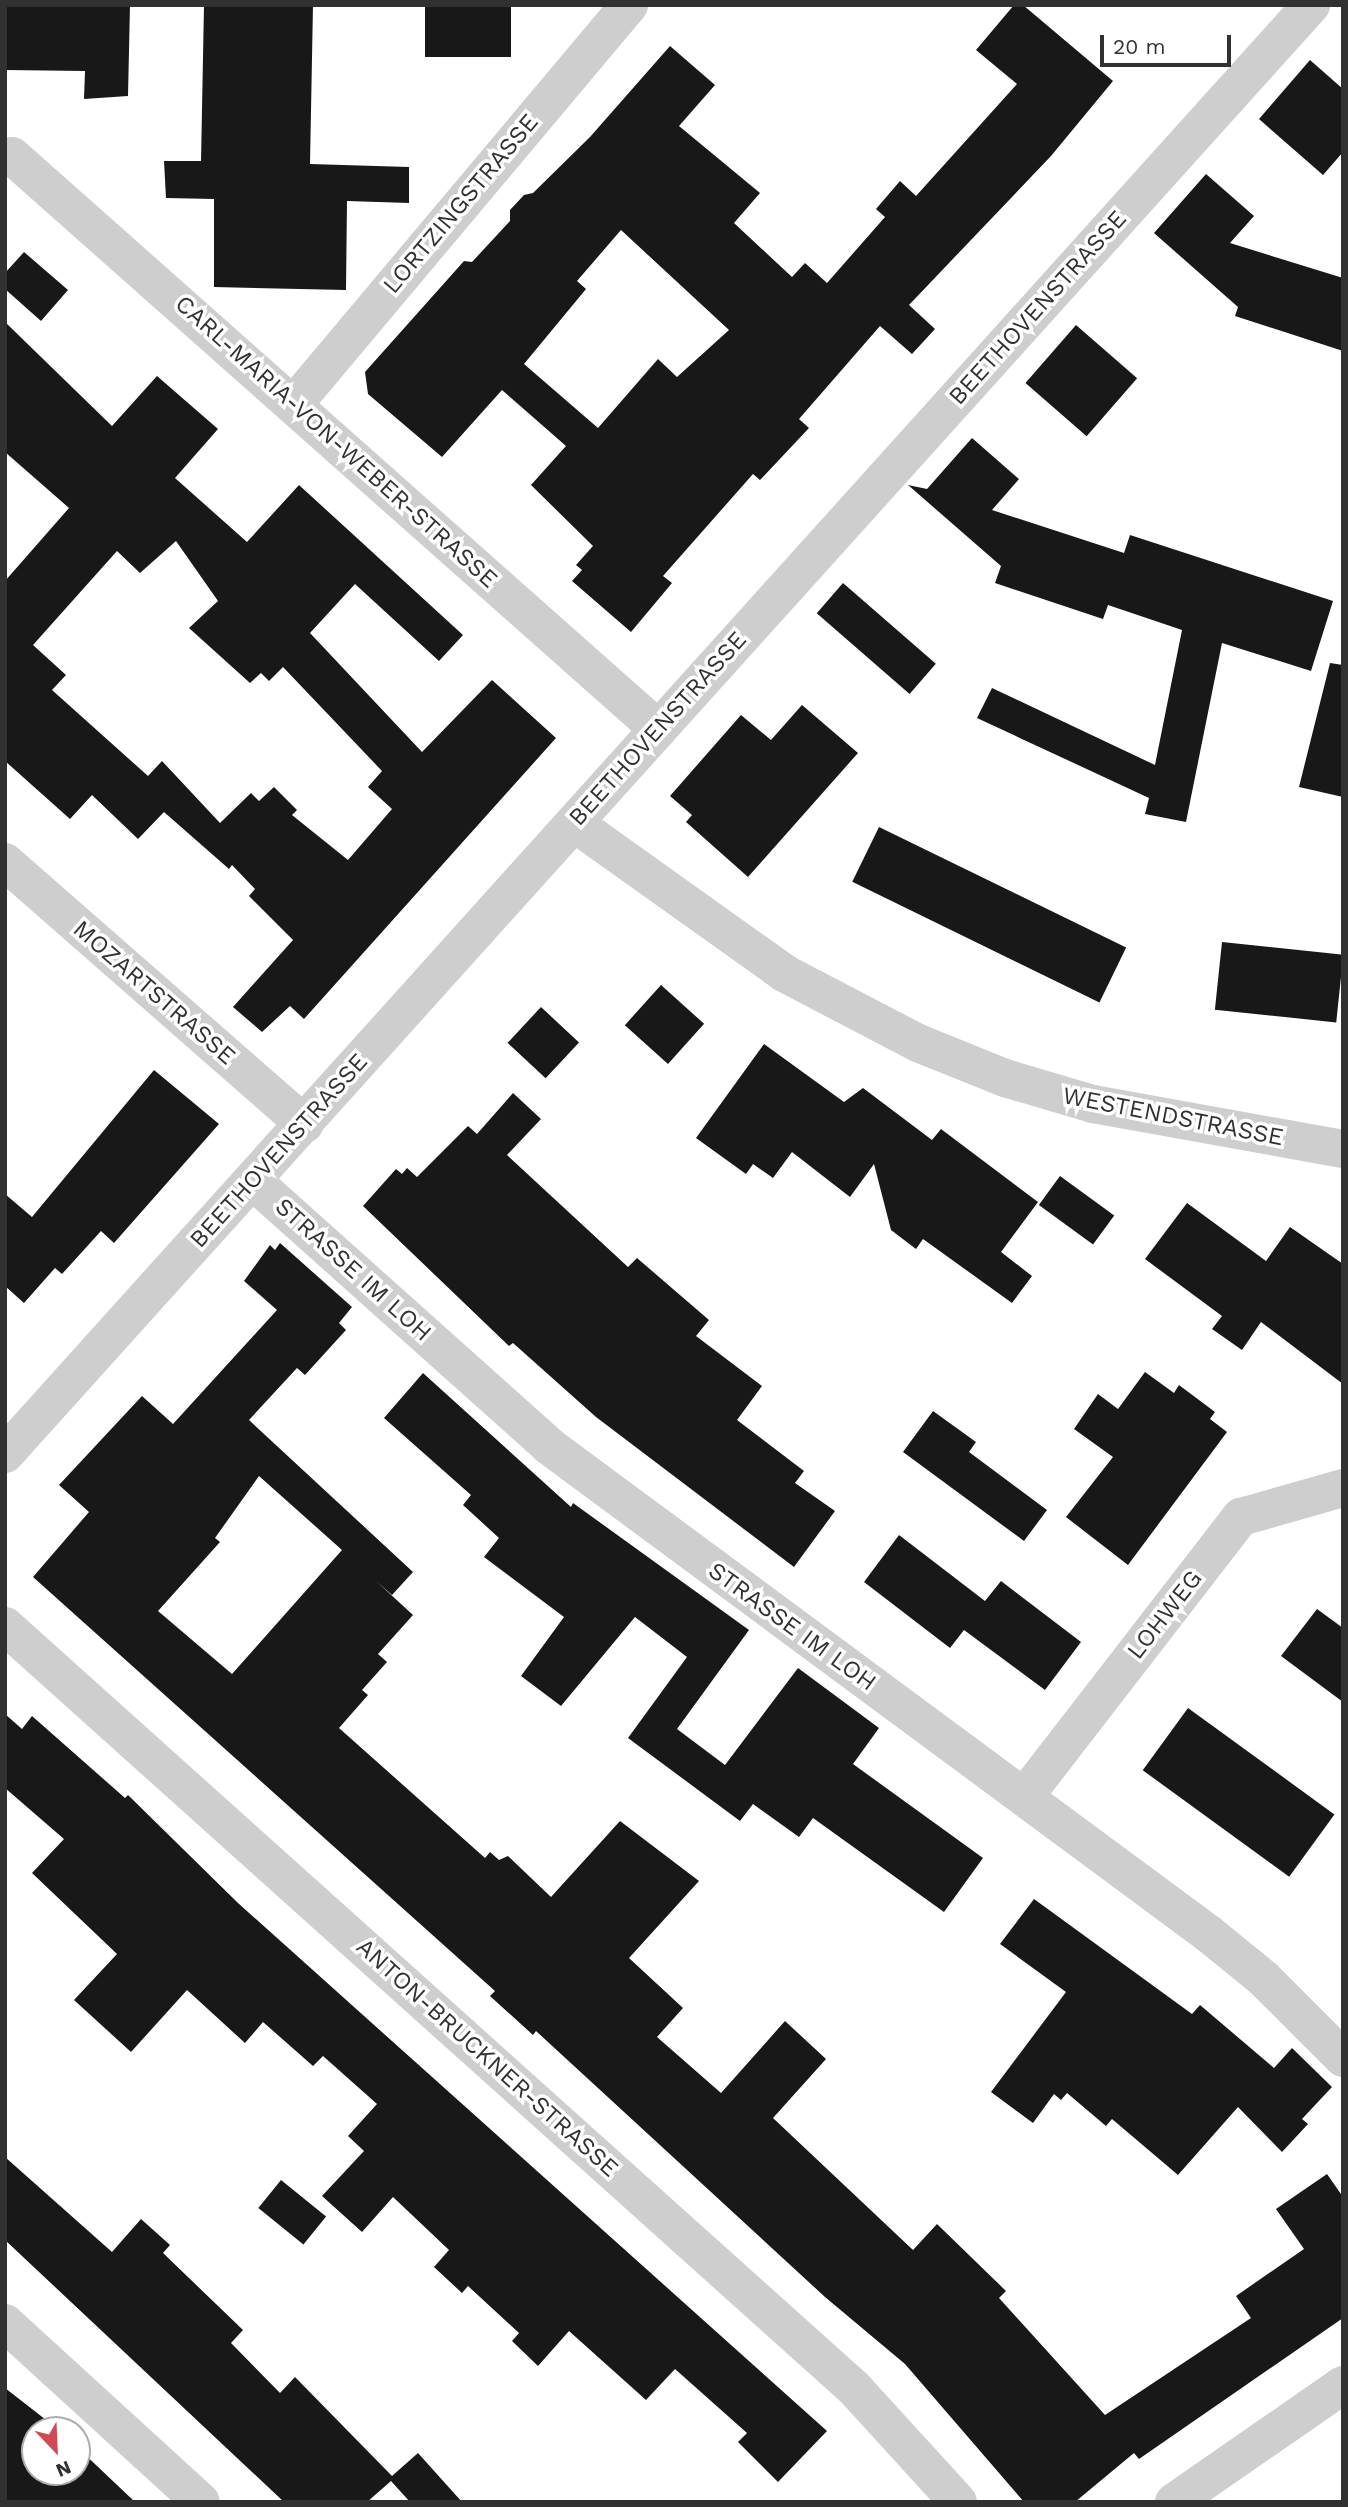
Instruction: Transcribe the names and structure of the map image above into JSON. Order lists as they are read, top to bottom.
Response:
{
  "streets": {
    "street": [
      "LORTZINGSTRASSE",
      "BEETHOVENSTRASSE",
      "CARL-MARIA-VON-WEBER-STRASSE",
      "MOZARTSTRASSE",
      "WESTENDSTRASSE",
      "STRASSE IM LOH",
      "LOHWEG",
      "ANTON-BRUCKNER-STRASSE"
    ]
  },
  "crossings": [
    ["LORTZINGSTRASSE", "CARL-MARIA-VON-WEBER-STRASSE"],
    ["BEETHOVENSTRASSE", "CARL-MARIA-VON-WEBER-STRASSE"],
    ["BEETHOVENSTRASSE", "MOZARTSTRASSE"],
    ["BEETHOVENSTRASSE", "WESTENDSTRASSE"],
    ["BEETHOVENSTRASSE", "STRASSE IM LOH"],
    ["STRASSE IM LOH", "LOHWEG"]
  ],
  "scale_bar": "20 m",
  "north": "bottom right"
}
